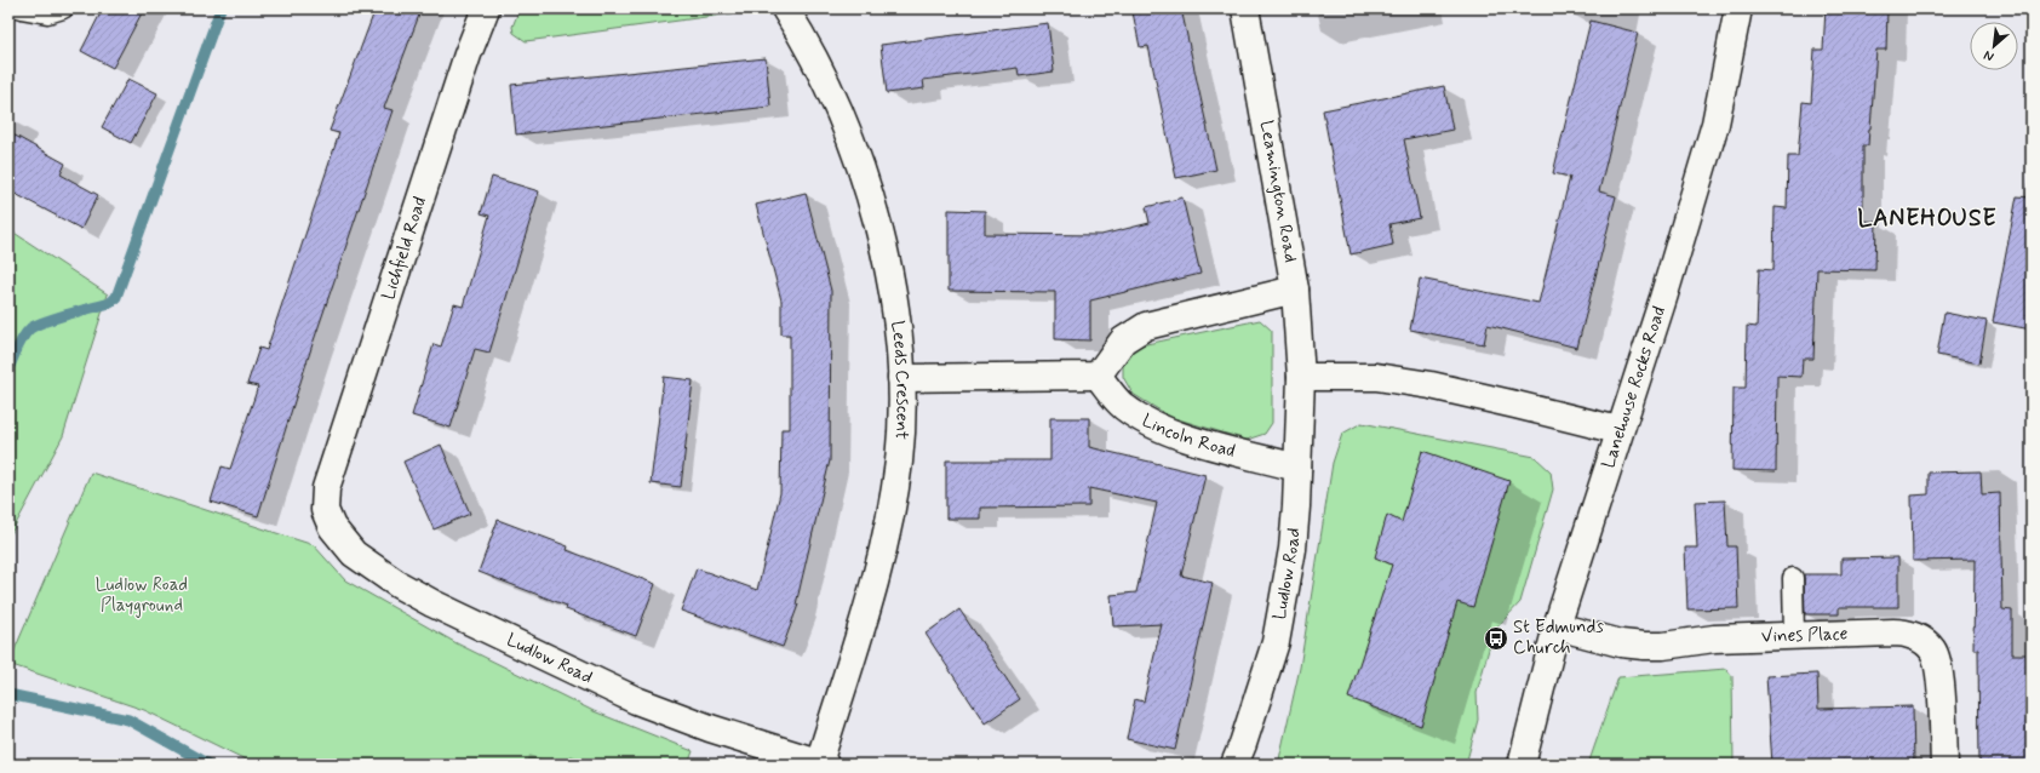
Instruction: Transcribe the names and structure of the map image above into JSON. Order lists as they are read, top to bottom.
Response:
{
  "streets": {
    "street": [
      "Leamington Road",
      "Lichfield Road",
      "Leeds Crescent",
      "Lanehouse Rocks Road",
      "Lincoln Road",
      "Ludlow Road",
      "Vines Place"
    ]
  },
  "crossings": [
    ["Leamington Road", "Ludlow Road"],
    ["Lichfield Road", "Ludlow Road"],
    ["Leeds Crescent", "Ludlow Road"],
    ["Lanehouse Rocks Road", "Vines Place"],
    ["Lincoln Road", "Ludlow Road"]
  ],
  "districts": ["LANEHOUSE"],
  "parks": ["Ludlow Road Playground"],
  "places": {
    "bus stop": ["St Edmunds Church"]
  },
  "north": "bottom left"
}
